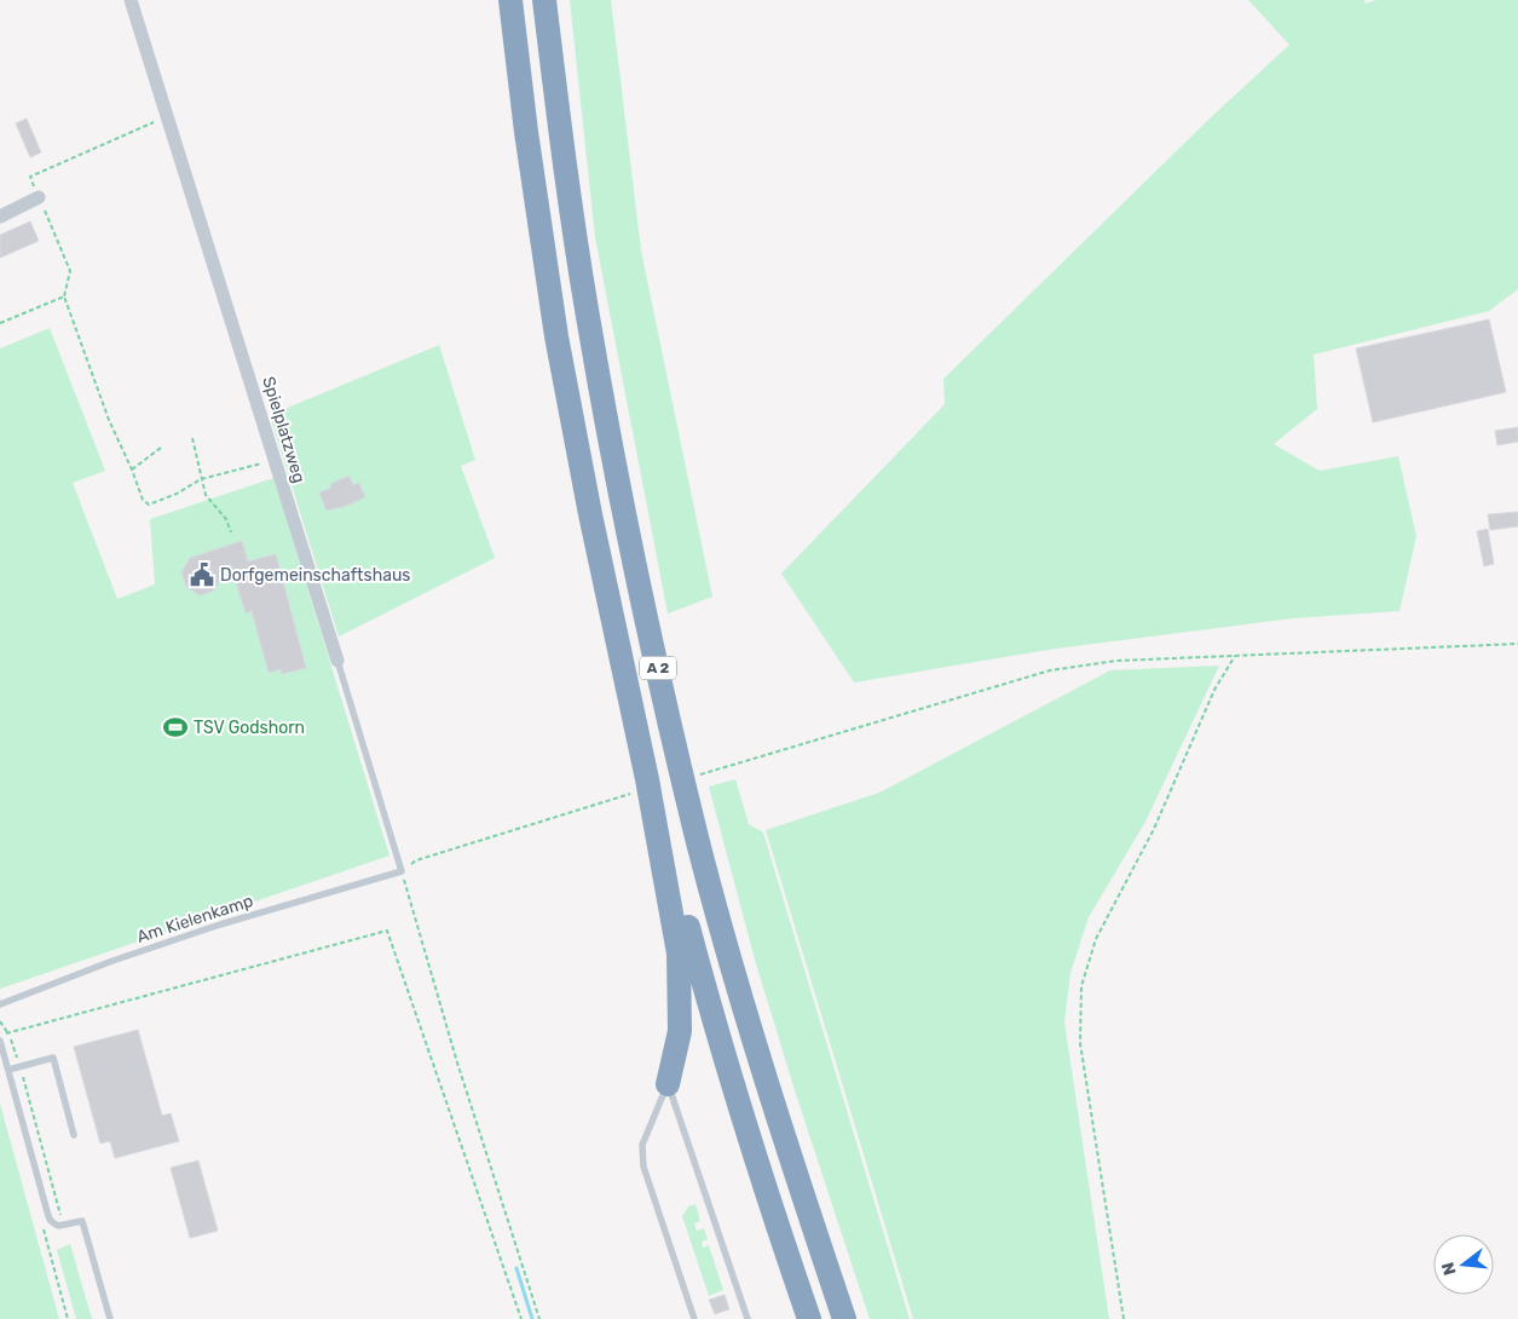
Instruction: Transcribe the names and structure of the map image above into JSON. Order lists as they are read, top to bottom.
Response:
{
  "streets": {
    "highway": ["A 2"],
    "street": ["Spielplatzweg"],
    "lane": ["Am Kielenkamp"]
  },
  "crossings": [
    ["Spielplatzweg", "Am Kielenkamp"]
  ],
  "places": {
    "public building": ["Dorfgemeinschaftshaus"],
    "sports": ["TSV Godshorn"]
  },
  "north": "left"
}
